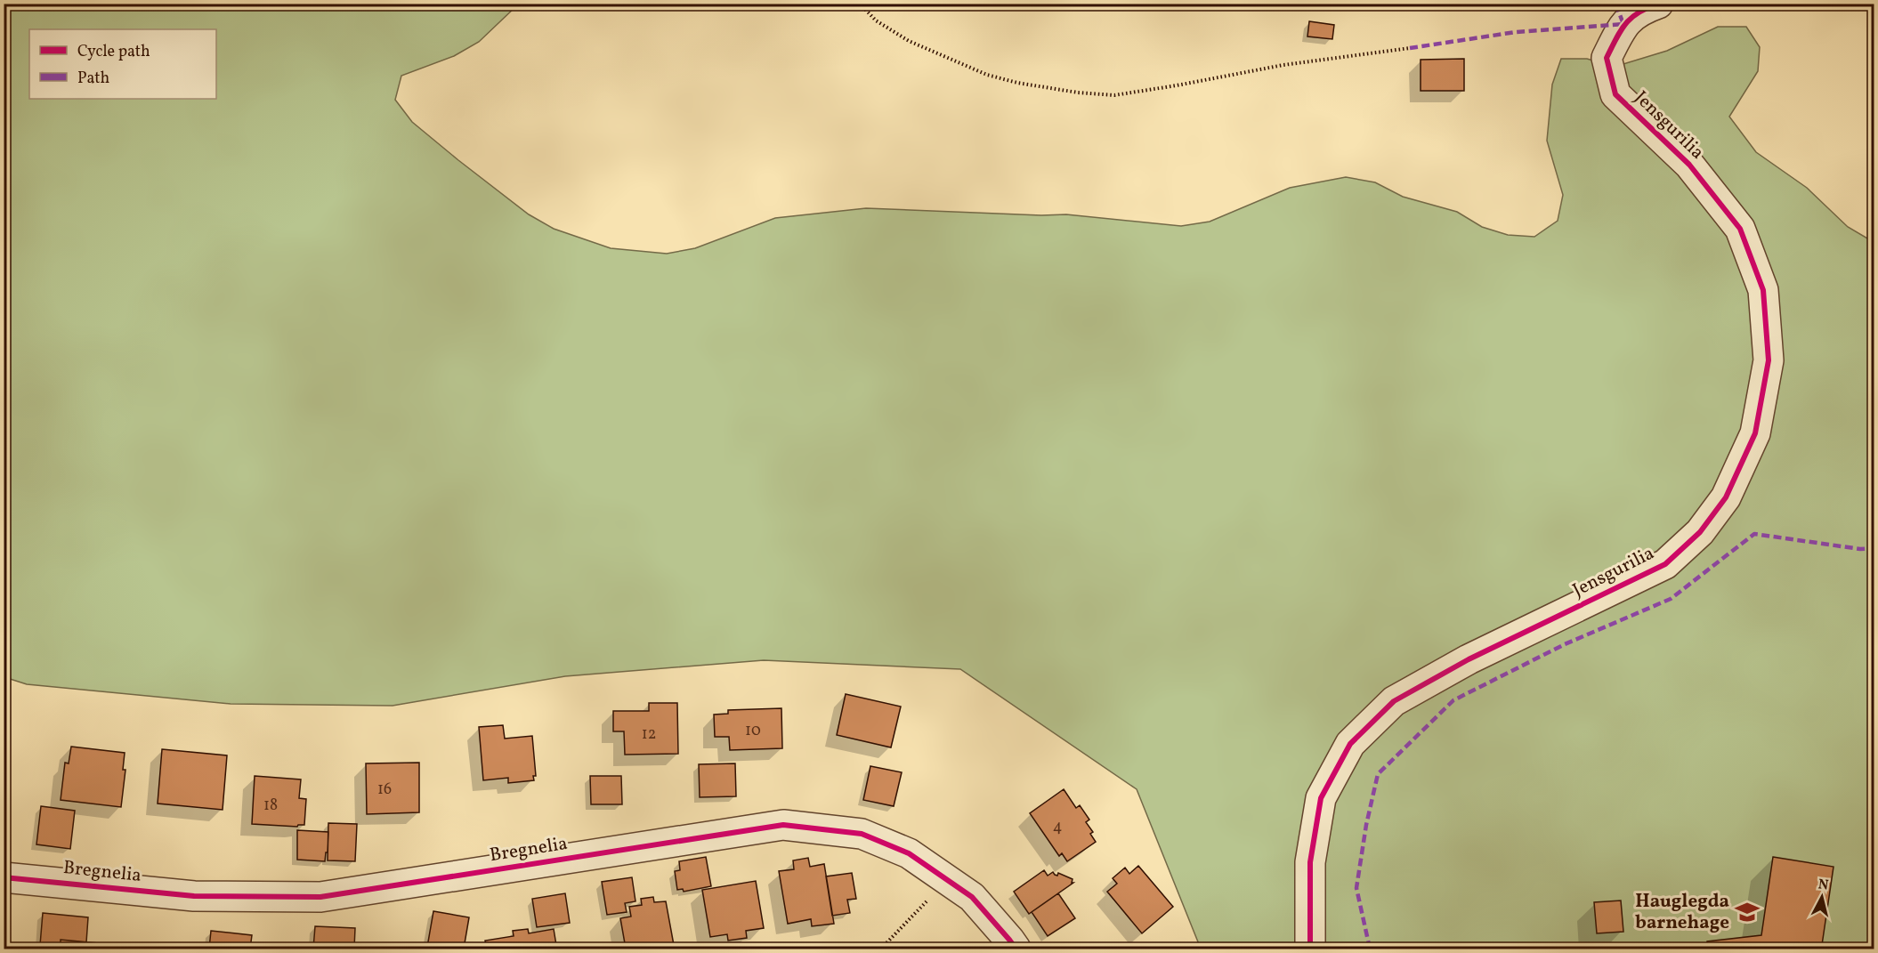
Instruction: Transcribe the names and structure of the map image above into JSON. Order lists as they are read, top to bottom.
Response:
{
  "streets": {
    "street": ["Jensgurilia", "Bregnelia"]
  },
  "places": {
    "school or university": ["Hauglegda barnehage"]
  },
  "house_numbers": [
    "10",
    "12",
    "16",
    "18",
    "4"
  ],
  "legend": ["Cycle path", "Path"],
  "north": "top"
}
